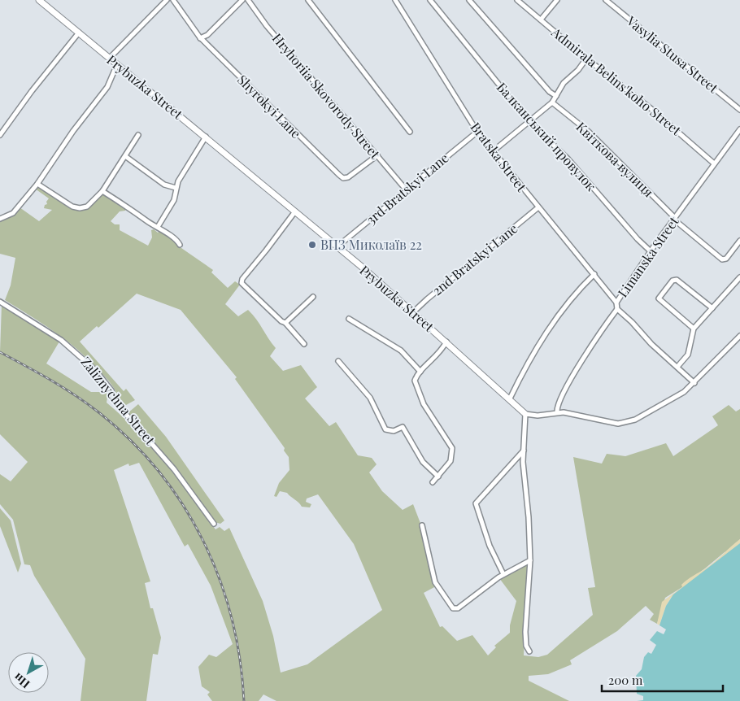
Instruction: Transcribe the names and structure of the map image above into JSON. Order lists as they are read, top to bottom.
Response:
{
  "streets": {
    "street": [
      "Vasylia Stusa Street",
      "Admirala Belins'koho Street",
      "Prybuzka Street",
      "Hryhoriia Skovorody Street",
      "Shyrokyi Lane",
      "Балканський провулок",
      "Bratska Street",
      "Квіткова вулиця",
      "3rd Bratskyi Lane",
      "Limanska Street",
      "2nd Bratskyi Lane",
      "Zaliznychna Street"
    ]
  },
  "crossings": [
    ["Admirala Belins'koho Street", "Limanska Street"],
    ["Prybuzka Street", "3rd Bratskyi Lane"],
    ["Prybuzka Street", "2nd Bratskyi Lane"],
    ["Hryhoriia Skovorody Street", "Shyrokyi Lane"],
    ["Hryhoriia Skovorody Street", "3rd Bratskyi Lane"],
    ["Балканський провулок", "Limanska Street"],
    ["Bratska Street", "3rd Bratskyi Lane"],
    ["Bratska Street", "Limanska Street"],
    ["Bratska Street", "2nd Bratskyi Lane"],
    ["Квіткова вулиця", "Limanska Street"]
  ],
  "places": ["ВПЗ Миколаїв 22"],
  "scale_bar": "200 m",
  "north": "bottom left"
}
